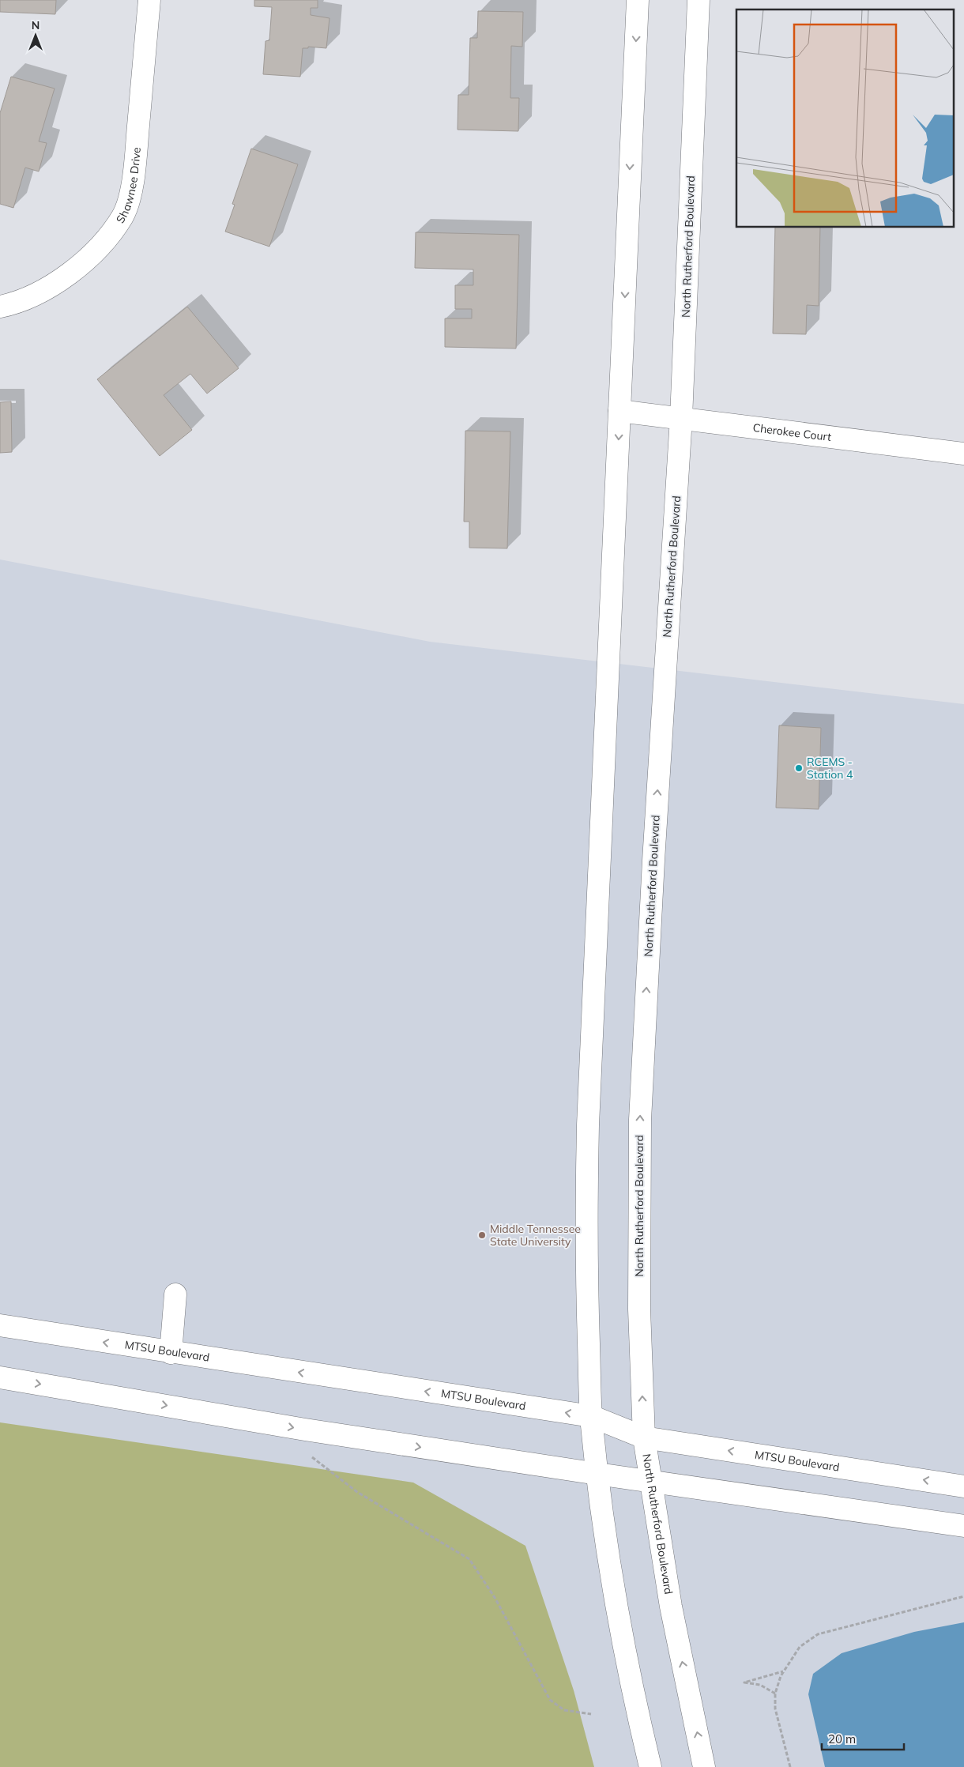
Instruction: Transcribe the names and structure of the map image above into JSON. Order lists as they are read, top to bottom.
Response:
{
  "streets": {
    "main road": [
      "Shawnee Drive",
      "North Rutherford Boulevard",
      "Cherokee Court",
      "MTSU Boulevard"
    ]
  },
  "crossings": [
    ["North Rutherford Boulevard", "Cherokee Court"],
    ["North Rutherford Boulevard", "MTSU Boulevard"]
  ],
  "places": ["RCEMS - Station 4", "Middle Tennessee State University"],
  "scale_bar": "20 m",
  "north": "top"
}
